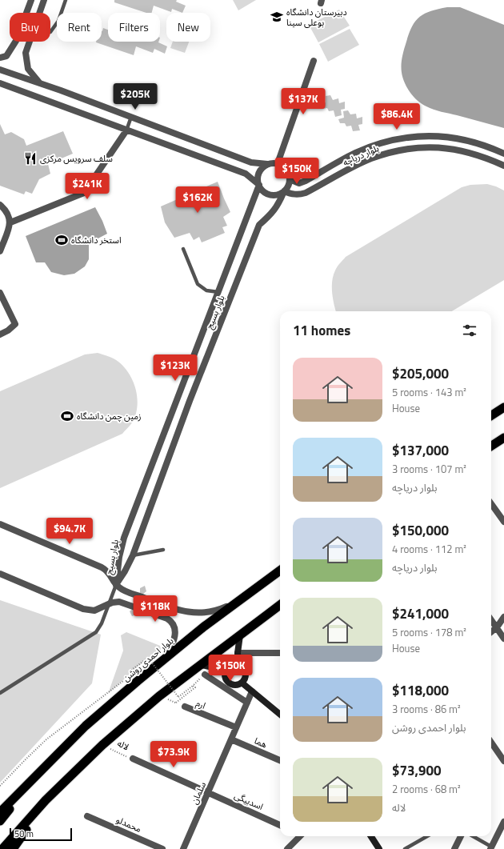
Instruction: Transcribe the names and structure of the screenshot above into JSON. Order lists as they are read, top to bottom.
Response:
{
  "streets": {
    "highway": ["بلوار احمدی روشن"],
    "street": [
      "بلوار دریاچه",
      "بلوار بسیج",
      "ارم",
      "هما",
      "لاله",
      "سلمان",
      "اسدبیگی",
      "محمدلو"
    ]
  },
  "crossings": [
    ["بلوار دریاچه", "بلوار بسیج"],
    ["ارم", "سلمان"],
    ["هما", "سلمان"],
    ["لاله", "سلمان"],
    ["لاله", "اسدبیگی"],
    ["سلمان", "اسدبیگی"]
  ],
  "places": {
    "school or university": ["دبیرستان دانشگاه بوعلی سینا"],
    "restaurant": ["سلف سرویس مرکزی"],
    "sports": ["استخر دانشگاه", "زمین چمن دانشگاه"]
  },
  "scale_bar": "50 m",
  "page": {
    "chip": [
      "Buy",
      "Rent",
      "Filters",
      "New"
    ],
    "price": [
      "$205K",
      "$137K",
      "$86.4K",
      "$150K",
      "$241K",
      "$162K",
      "$123K",
      "$94.7K",
      "$118K",
      "$150K",
      "$73.9K"
    ],
    "heading": "11 homes",
    "list": [
      {
        "name": "$205,000",
        "note": "5 rooms · 143 m² · House"
      },
      {
        "name": "$137,000",
        "note": "3 rooms · 107 m² · بلوار دریاچه"
      },
      {
        "name": "$150,000",
        "note": "4 rooms · 112 m² · بلوار دریاچه"
      },
      {
        "name": "$241,000",
        "note": "5 rooms · 178 m² · House"
      },
      {
        "name": "$118,000",
        "note": "3 rooms · 86 m² · بلوار احمدی روشن"
      },
      {
        "name": "$73,900",
        "note": "2 rooms · 68 m² · لاله"
      }
    ],
    "scale": "50 m"
  }
}
